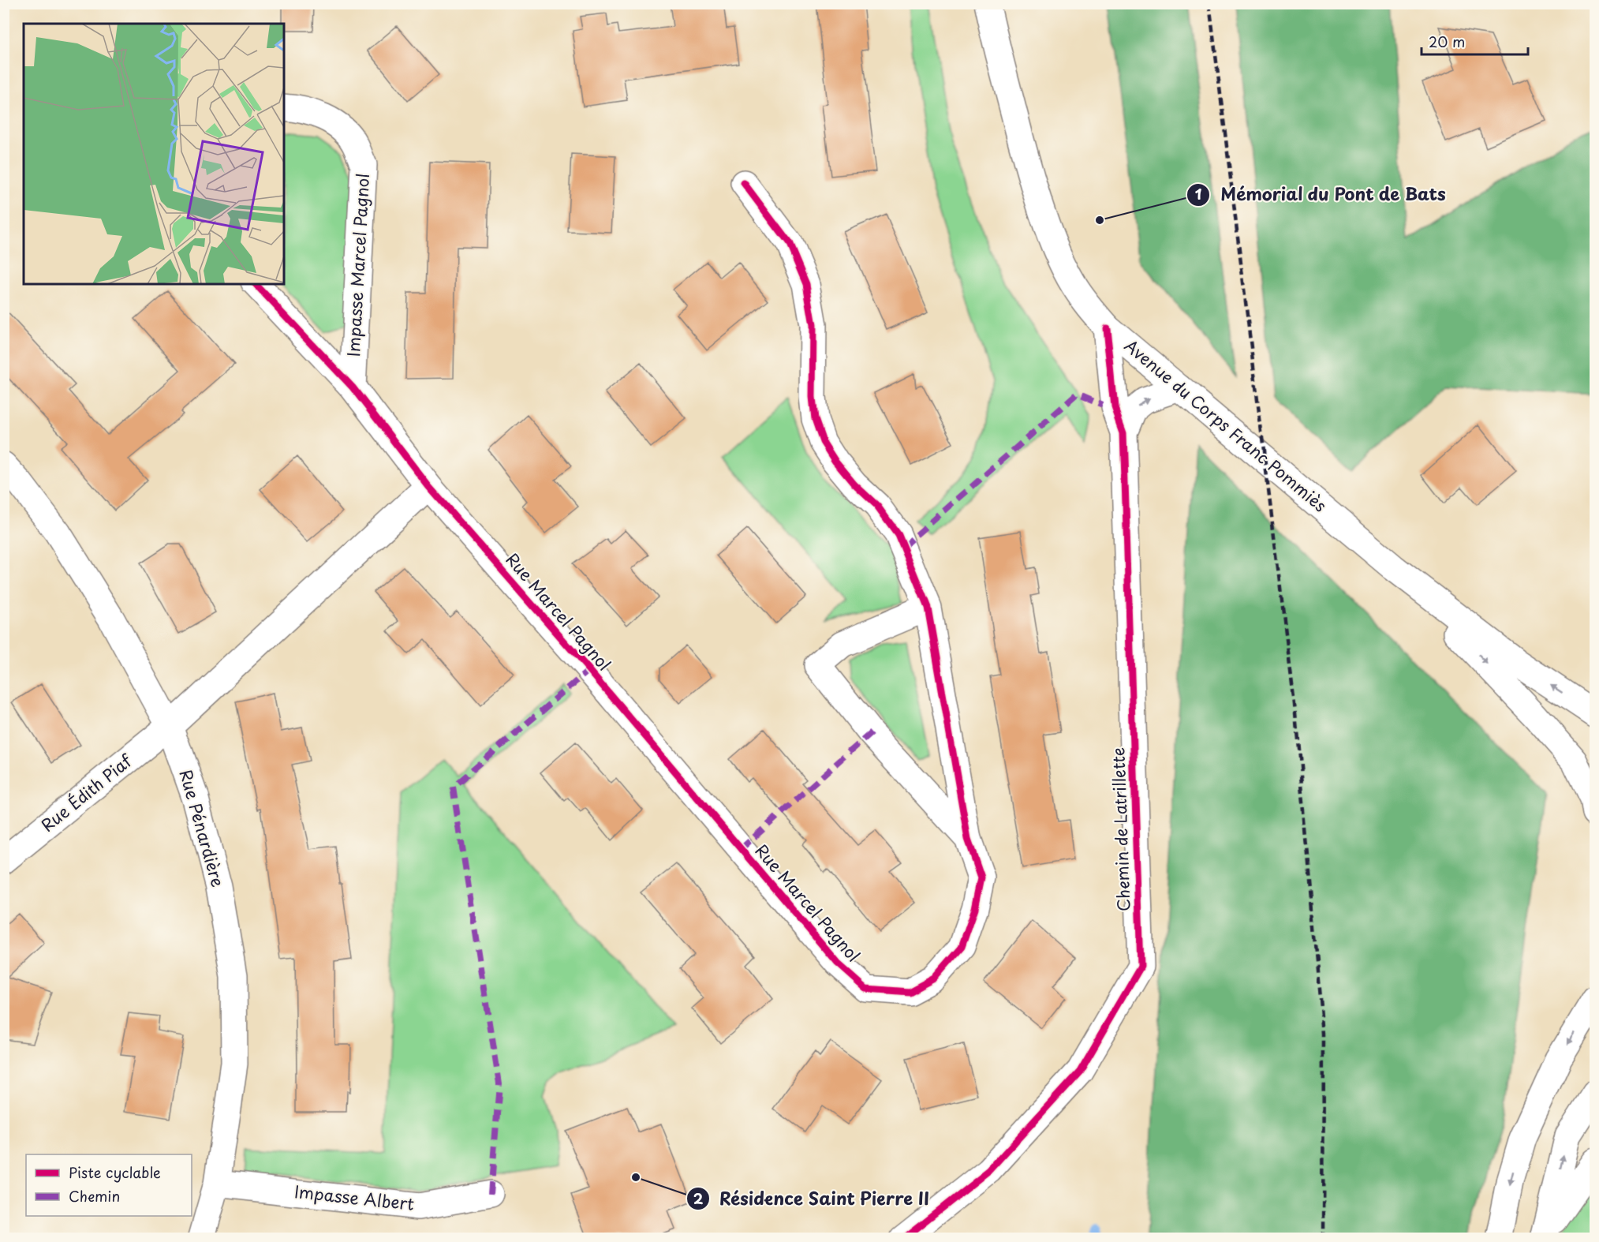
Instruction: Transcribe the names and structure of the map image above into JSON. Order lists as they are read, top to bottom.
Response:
{
  "streets": {
    "street": [
      "Impasse Marcel Pagnol",
      "Avenue du Corps Franc Pommiès",
      "Rue Marcel Pagnol",
      "Rue Édith Piaf",
      "Rue Pénardière",
      "Chemin de Latrillette",
      "Impasse Albert"
    ]
  },
  "crossings": [
    ["Impasse Marcel Pagnol", "Rue Marcel Pagnol"],
    ["Avenue du Corps Franc Pommiès", "Chemin de Latrillette"],
    ["Rue Édith Piaf", "Rue Pénardière"],
    ["Rue Pénardière", "Impasse Albert"]
  ],
  "places": ["Mémorial du Pont de Bats", "Résidence Saint Pierre II"],
  "legend": ["Piste cyclable", "Chemin"],
  "scale_bar": "20 m"
}
